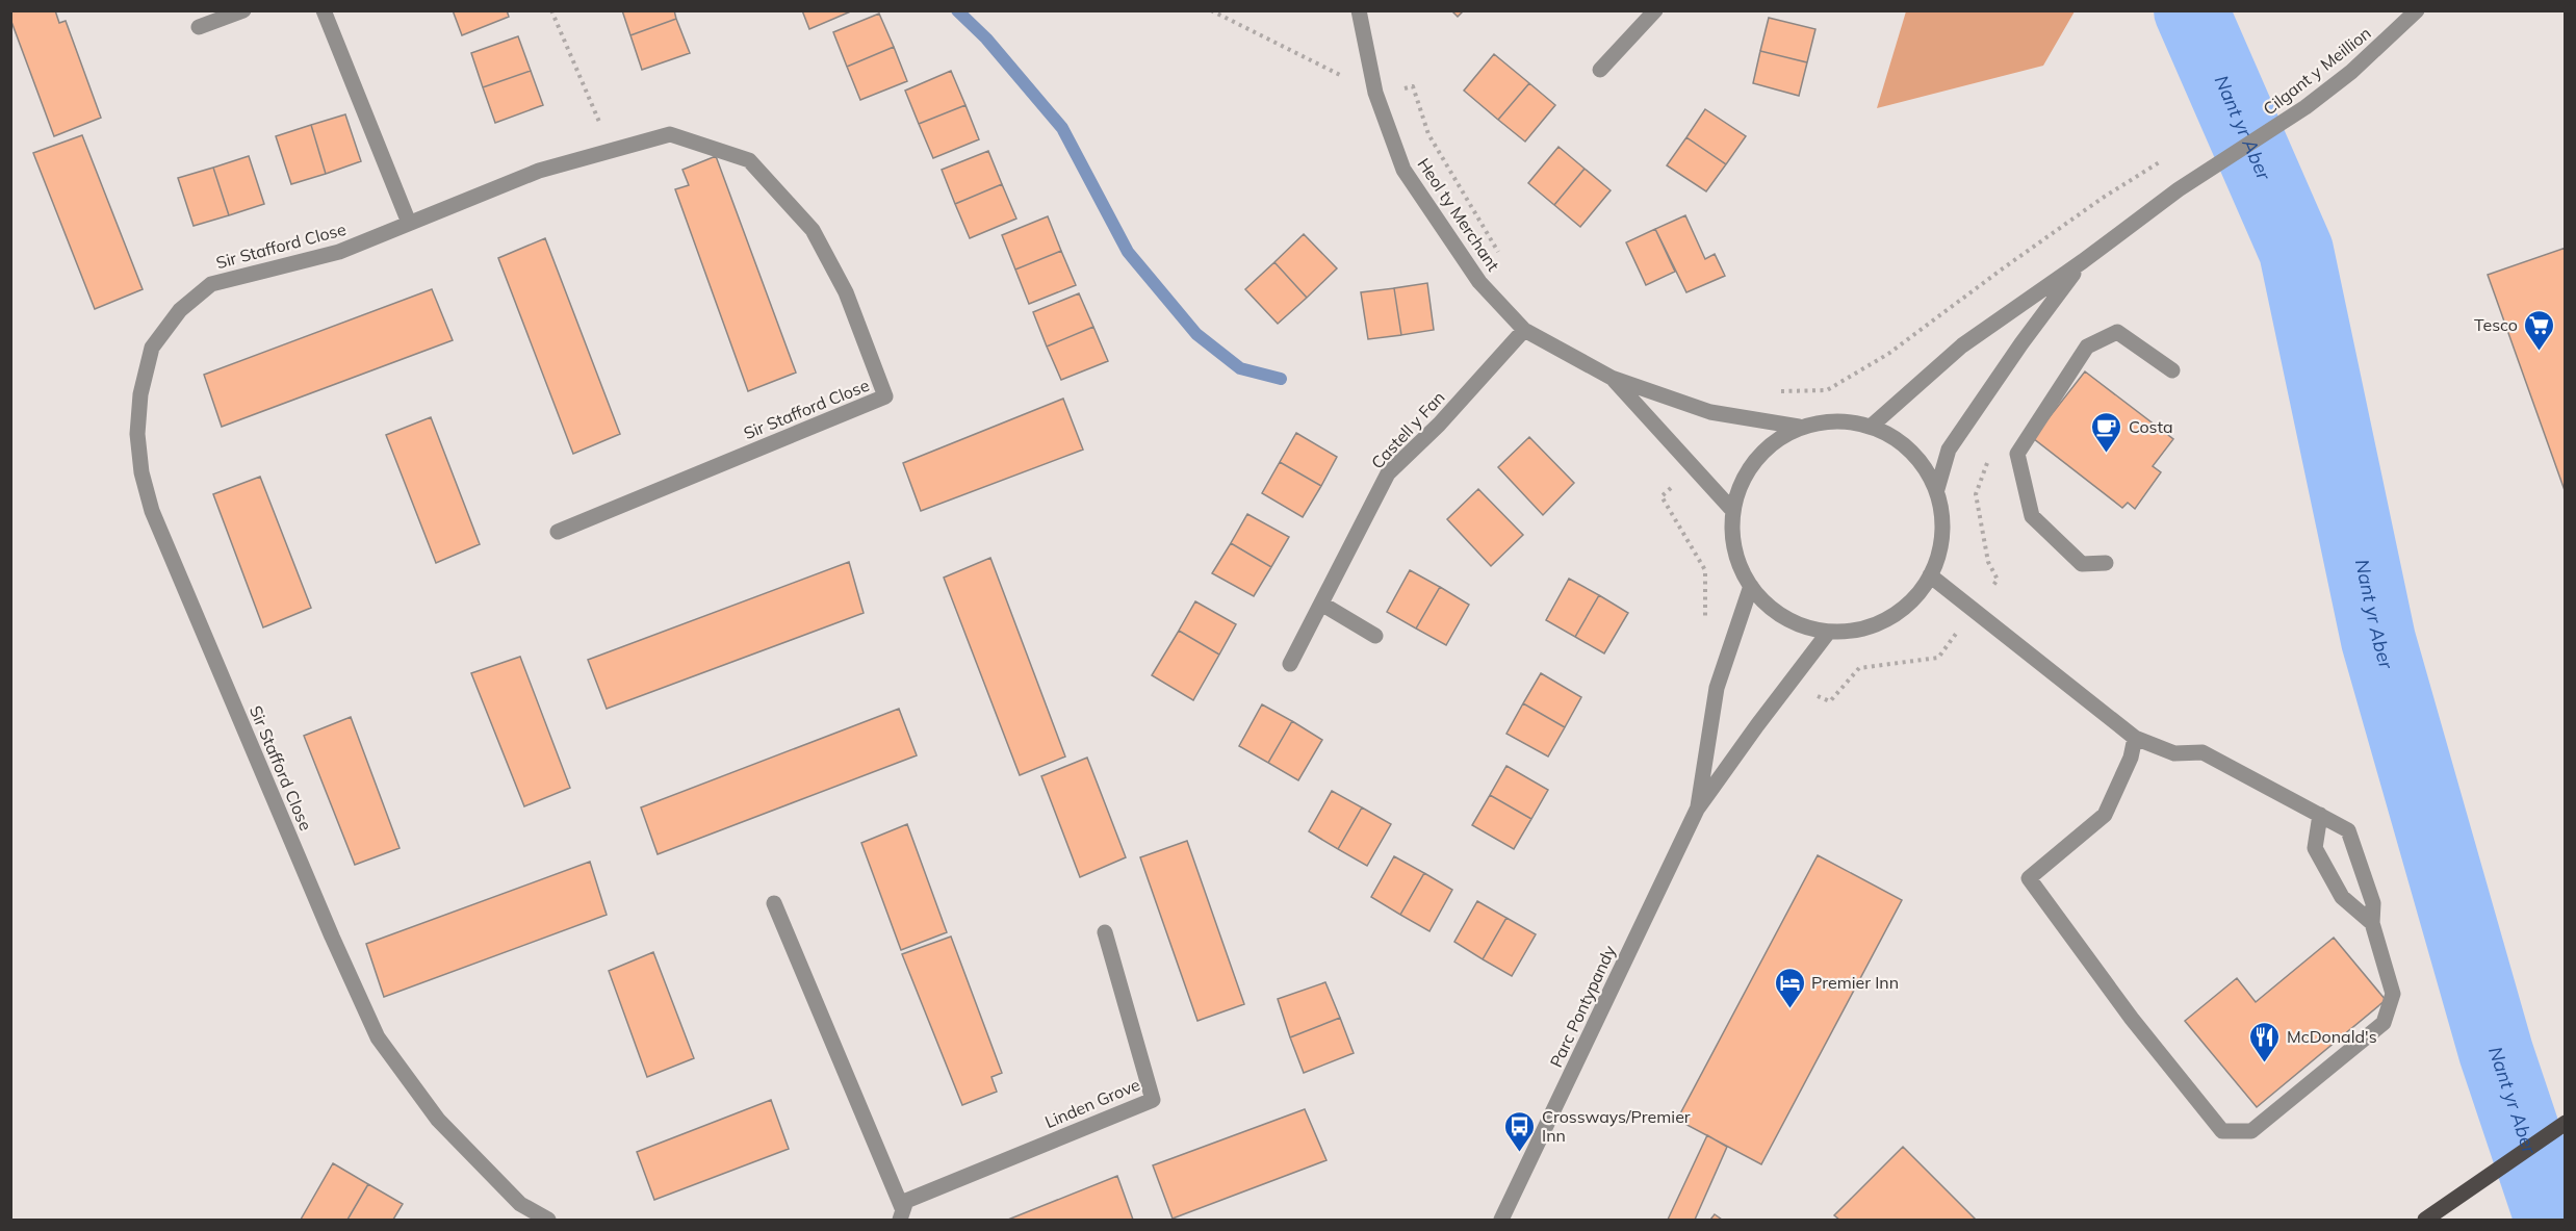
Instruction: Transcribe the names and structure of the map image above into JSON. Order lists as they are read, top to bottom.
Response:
{
  "streets": {
    "street": [
      "Cilgant y Meillion",
      "Heol ty Merchant",
      "Sir Stafford Close",
      "Castell y Fan",
      "Parc Pontypandy",
      "Linden Grove"
    ]
  },
  "crossings": [
    ["Cilgant y Meillion", "Heol ty Merchant"],
    ["Cilgant y Meillion", "Parc Pontypandy"],
    ["Heol ty Merchant", "Castell y Fan"],
    ["Heol ty Merchant", "Parc Pontypandy"]
  ],
  "water": ["Nant yr Aber"],
  "places": {
    "supermarket": ["Tesco"],
    "cafe": ["Costa"],
    "hotel": ["Premier Inn"],
    "restaurant": ["McDonald's"],
    "bus stop": ["Crossways/Premier Inn"]
  }
}
